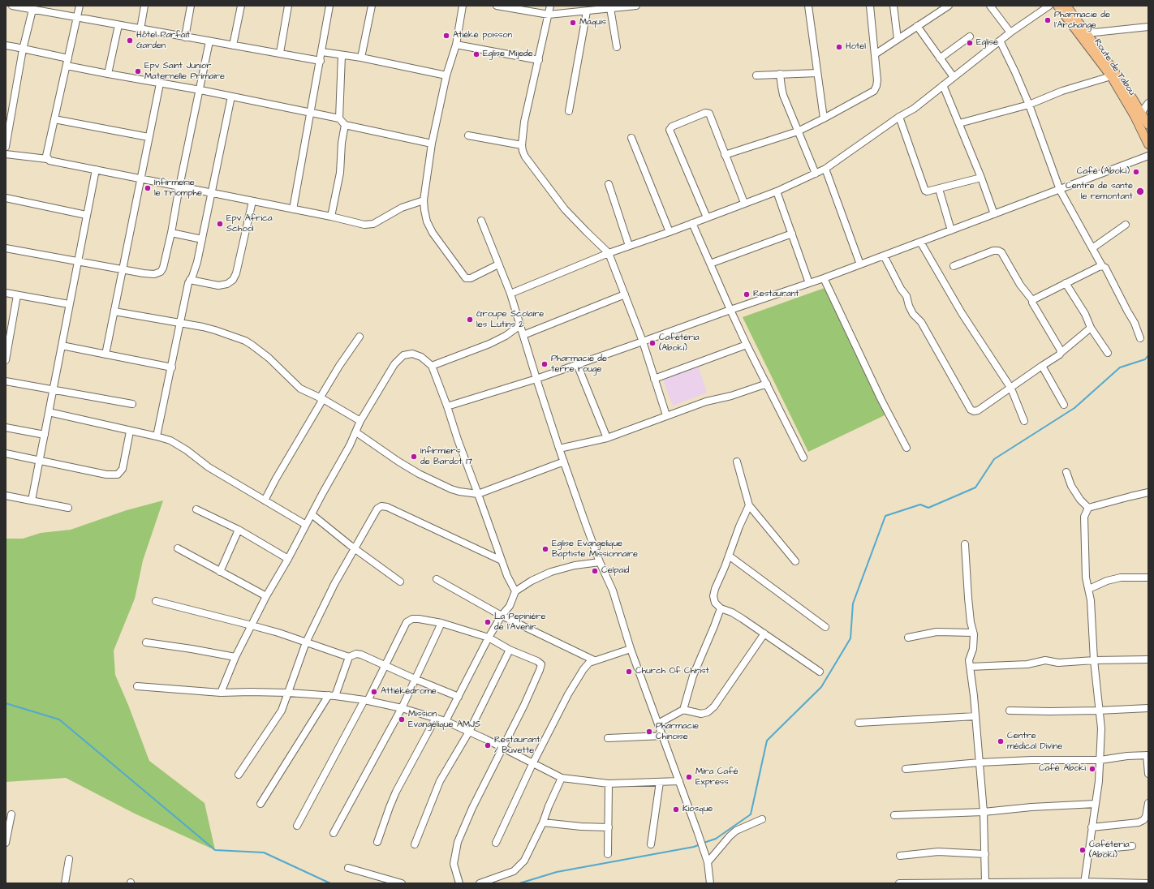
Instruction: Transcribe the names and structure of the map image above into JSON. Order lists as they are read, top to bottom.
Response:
{
  "streets": {
    "main road": ["Route de Tabou"]
  },
  "places": [
    "Pharmacie de l'Archange",
    "Maquis",
    "Atiéké poisson",
    "Hôtel Parfait Garden",
    "Eglise",
    "Hotel",
    "Eglise Mijede",
    "Epv Saint Junior Maternelle Primaire",
    "Café (Aboki)",
    "Infirmerie le Triomphe",
    "Centre de santé le remontant",
    "Epv Africa School",
    "Restaurant",
    "Groupe Scolaire les Lutins 2",
    "Cafétéria (Aboki)",
    "Pharmacie de terre rouge",
    "Infirmiers de Bardot 17",
    "Eglise Evangelique Baptiste Missionnaire",
    "Celpaid",
    "La Pepinière de l'Avenir",
    "Church Of Christ",
    "Attiékédrome",
    "Mission Evangélique AMJS",
    "Pharmacie Chinoise",
    "Centre médical Divine",
    "Restaurant / Buvette",
    "Café Aboki",
    "Mira Café Express",
    "Kiosque",
    "Caféteria (Aboki)"
  ]
}
